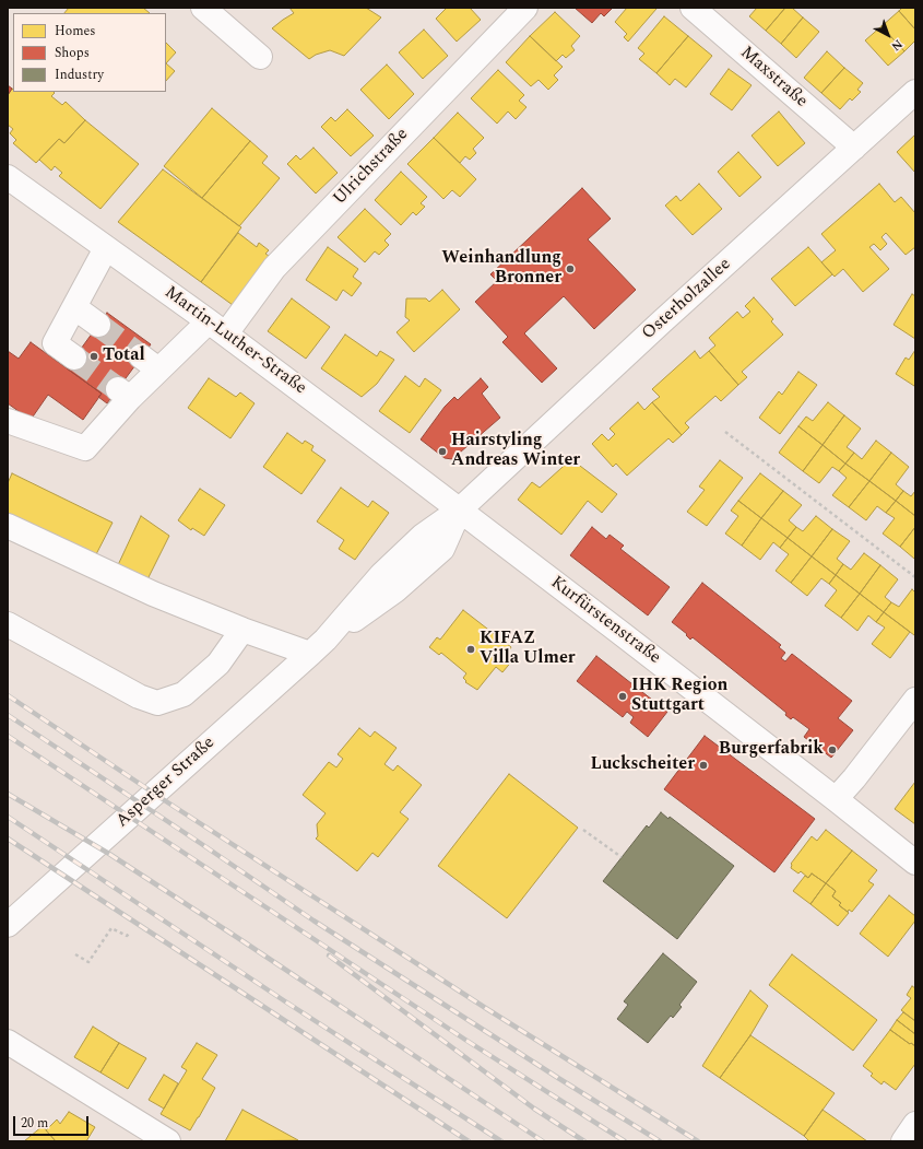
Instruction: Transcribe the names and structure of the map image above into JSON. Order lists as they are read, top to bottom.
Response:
{
  "streets": {
    "street": [
      "Maxstraße",
      "Ulrichstraße",
      "Osterholzallee",
      "Martin-Luther-Straße",
      "Kurfürstenstraße",
      "Asperger Straße"
    ]
  },
  "crossings": [
    ["Maxstraße", "Osterholzallee"],
    ["Ulrichstraße", "Martin-Luther-Straße"],
    ["Osterholzallee", "Martin-Luther-Straße"],
    ["Osterholzallee", "Kurfürstenstraße"],
    ["Osterholzallee", "Asperger Straße"],
    ["Martin-Luther-Straße", "Kurfürstenstraße"],
    ["Martin-Luther-Straße", "Asperger Straße"],
    ["Kurfürstenstraße", "Asperger Straße"]
  ],
  "places": [
    "Weinhandlung Bronner",
    "Total",
    "Hairstyling Andreas Winter",
    "KIFAZ Villa Ulmer",
    "IHK Region Stuttgart",
    "Burgerfabrik",
    "Luckscheiter"
  ],
  "legend": ["Homes", "Shops", "Industry"],
  "scale_bar": "20 m",
  "north": "bottom right"
}
